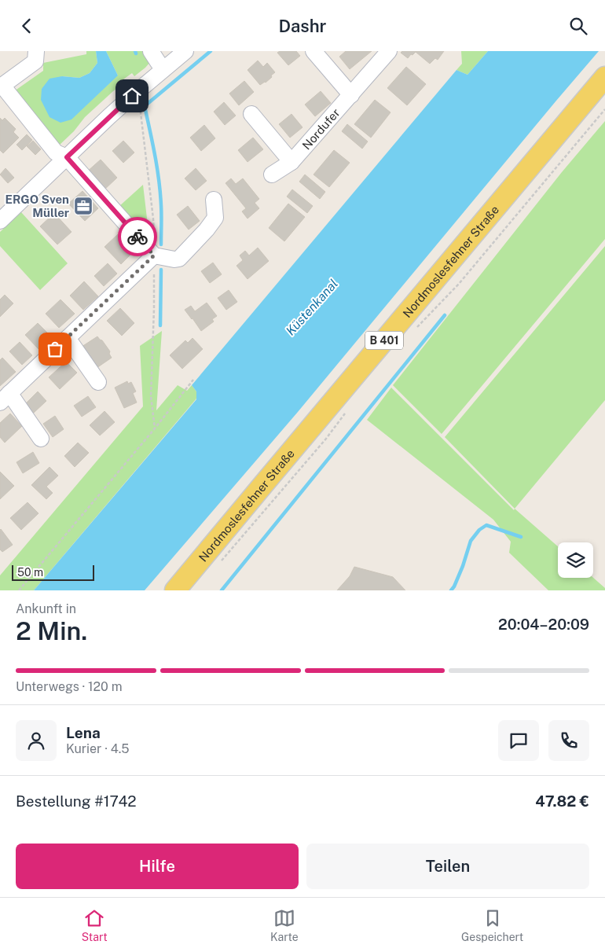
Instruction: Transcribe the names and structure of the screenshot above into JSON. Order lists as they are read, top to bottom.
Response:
{
  "streets": {
    "main road": ["Nordmoslesfehner Straße", "B 401"],
    "street": ["Nordufer"]
  },
  "water": ["Küstenkanal"],
  "places": {
    "office": ["ERGO Sven Müller"]
  },
  "scale_bar": "50 m",
  "page": {
    "header": "Dashr",
    "scale": "50 m",
    "heading": ["2 Min.", "Ankunft in", "20:04–20:09"],
    "panel": [
      "Lena",
      "Kurier · 4.5",
      "Bestellung #1742",
      "47.82 €"
    ],
    "bar": "Unterwegs · 120 m",
    "buttons": ["Hilfe", "Teilen"],
    "tabs": ["Start", "Karte", "Gespeichert"]
  }
}
